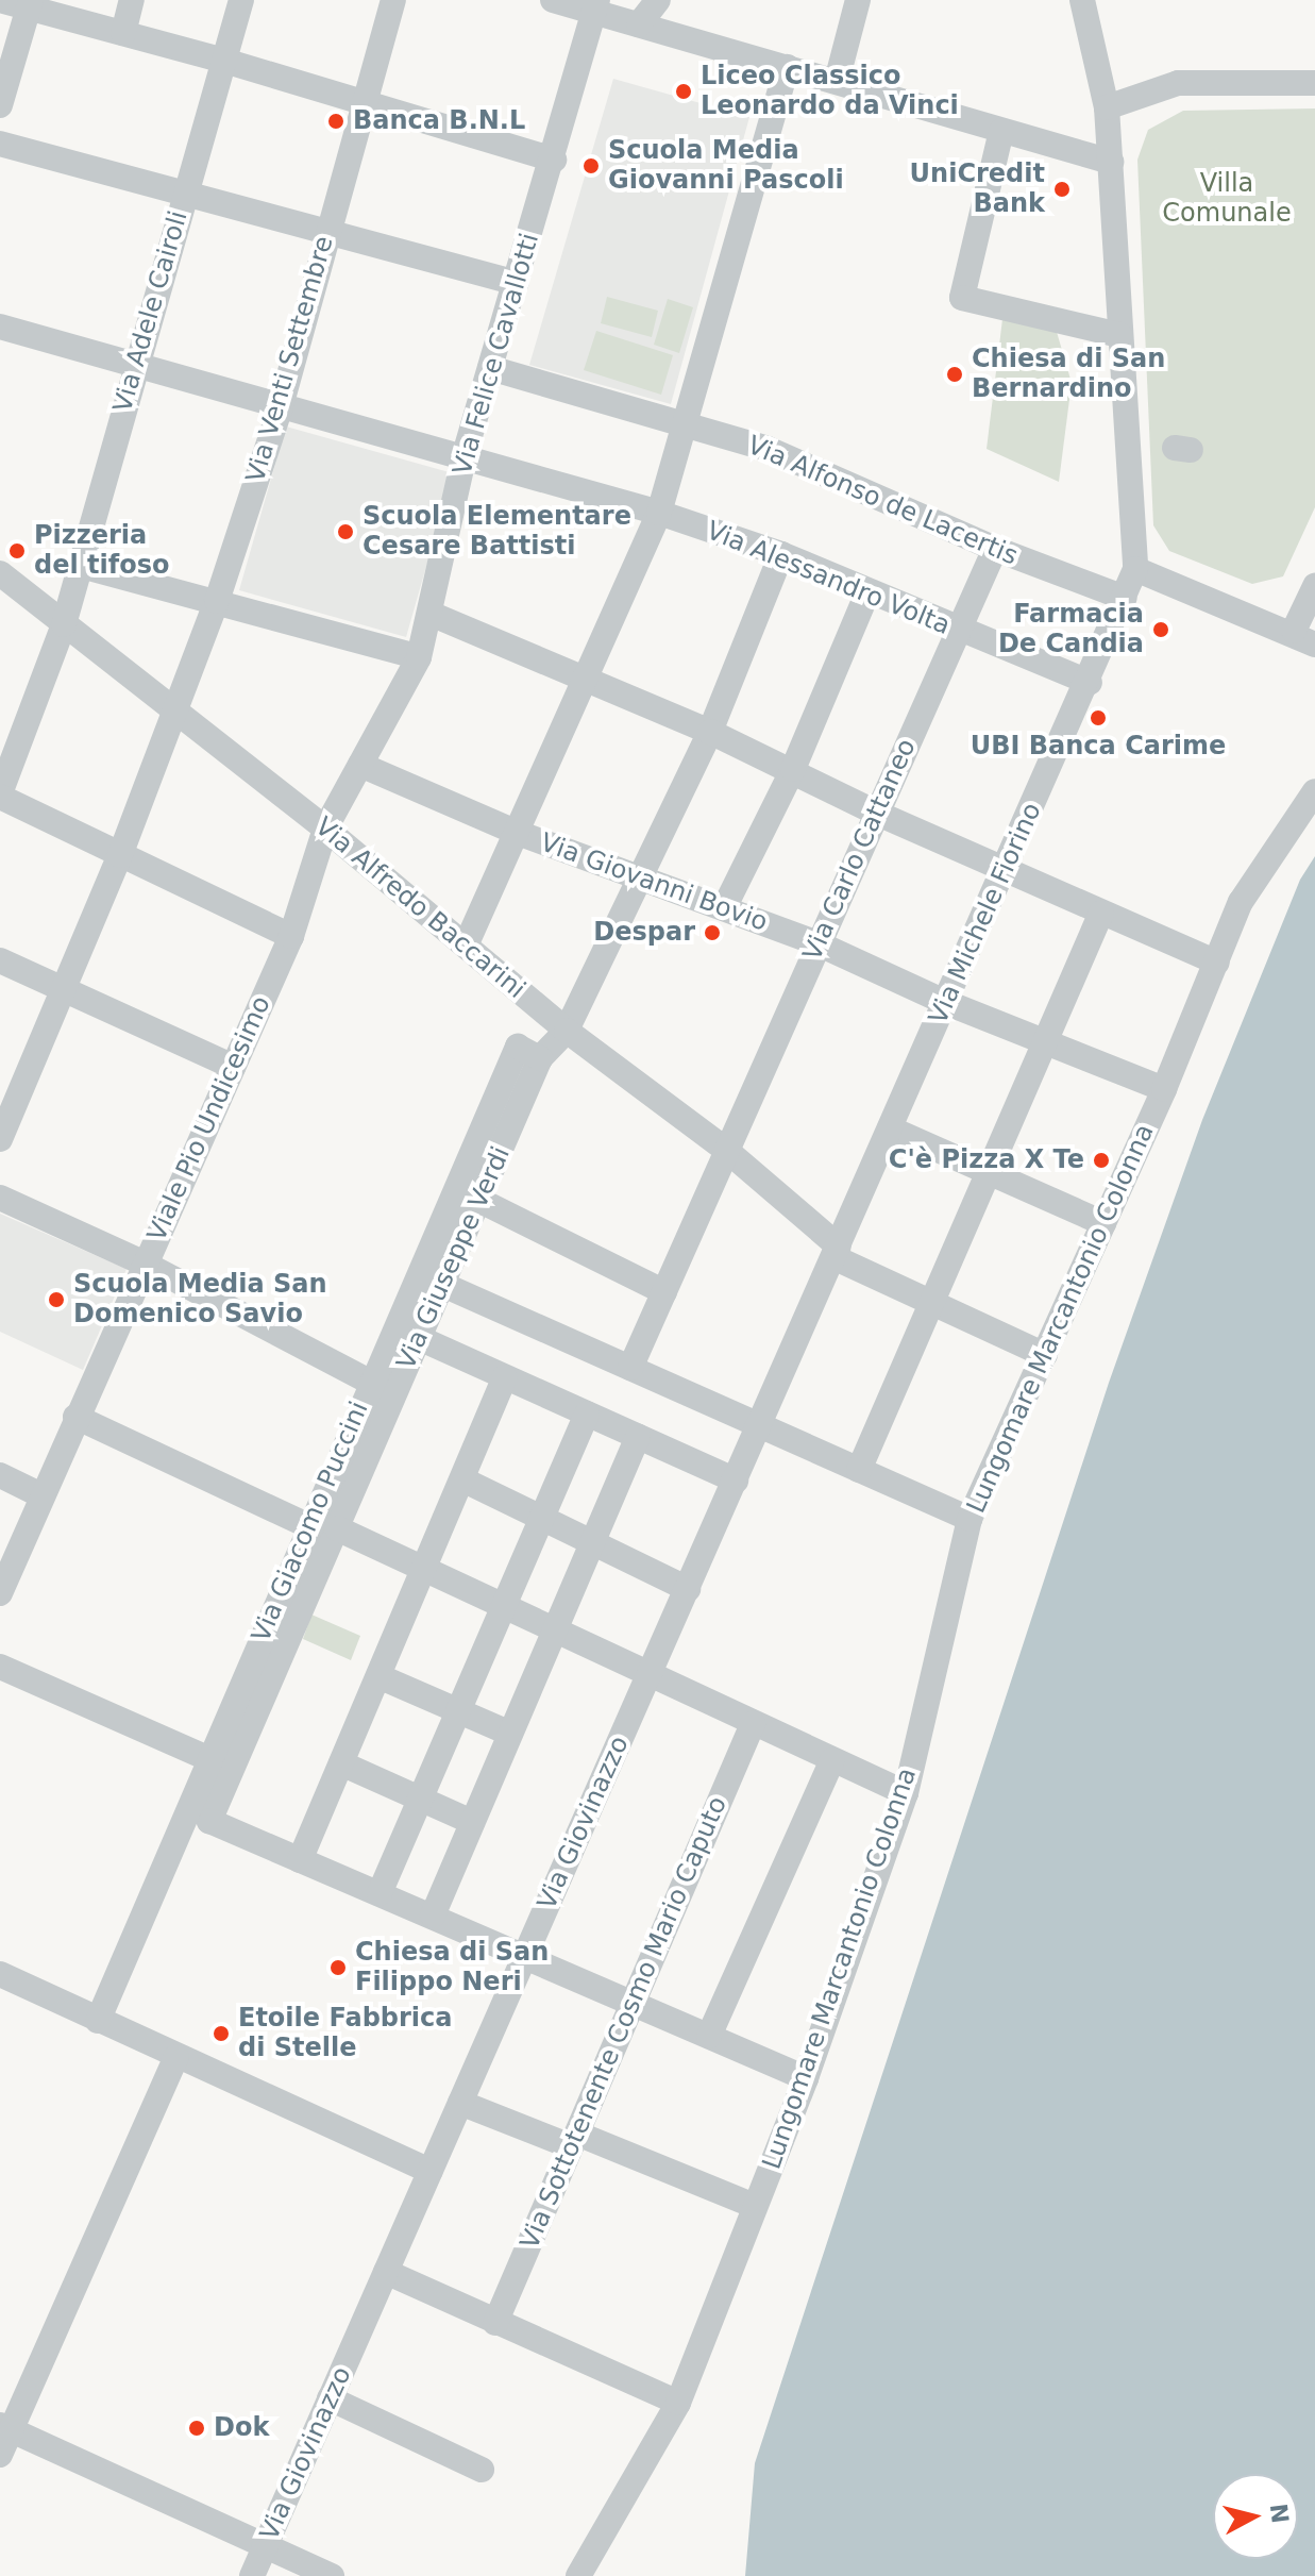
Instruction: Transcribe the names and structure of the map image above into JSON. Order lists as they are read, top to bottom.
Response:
{
  "streets": {
    "street": [
      "Via Adele Cairoli",
      "Via Felice Cavallotti",
      "Via Venti Settembre",
      "Via Alfonso de Lacertis",
      "Via Alessandro Volta",
      "Via Carlo Cattaneo",
      "Via Giovanni Bovio",
      "Via Alfredo Baccarini",
      "Via Michele Fiorino",
      "Viale Pio Undicesimo",
      "Via Giuseppe Verdi",
      "Lungomare Marcantonio Colonna",
      "Via Giacomo Puccini",
      "Via Giovinazzo",
      "Via Sottotenente Cosmo Mario Caputo"
    ]
  },
  "crossings": [
    ["Via Adele Cairoli", "Via Alessandro Volta"],
    ["Via Adele Cairoli", "Via Alfredo Baccarini"],
    ["Via Felice Cavallotti", "Via Alfonso de Lacertis"],
    ["Via Felice Cavallotti", "Via Alessandro Volta"],
    ["Via Felice Cavallotti", "Via Giovanni Bovio"],
    ["Via Felice Cavallotti", "Via Alfredo Baccarini"],
    ["Via Felice Cavallotti", "Viale Pio Undicesimo"],
    ["Via Venti Settembre", "Via Alessandro Volta"],
    ["Via Venti Settembre", "Via Alfredo Baccarini"],
    ["Via Alfonso de Lacertis", "Via Carlo Cattaneo"],
    ["Via Alfonso de Lacertis", "Via Michele Fiorino"],
    ["Via Alessandro Volta", "Via Carlo Cattaneo"],
    ["Via Alessandro Volta", "Via Michele Fiorino"],
    ["Via Alessandro Volta", "Via Giuseppe Verdi"],
    ["Via Carlo Cattaneo", "Via Giovanni Bovio"],
    ["Via Carlo Cattaneo", "Via Alfredo Baccarini"],
    ["Via Giovanni Bovio", "Via Michele Fiorino"],
    ["Via Giovanni Bovio", "Via Giuseppe Verdi"],
    ["Via Giovanni Bovio", "Lungomare Marcantonio Colonna"],
    ["Via Alfredo Baccarini", "Via Michele Fiorino"],
    ["Via Alfredo Baccarini", "Viale Pio Undicesimo"],
    ["Via Alfredo Baccarini", "Via Giuseppe Verdi"],
    ["Via Alfredo Baccarini", "Lungomare Marcantonio Colonna"],
    ["Via Alfredo Baccarini", "Via Giovinazzo"],
    ["Via Michele Fiorino", "Via Giovinazzo"],
    ["Via Giuseppe Verdi", "Via Giacomo Puccini"]
  ],
  "parks": ["Villa Comunale"],
  "places": [
    "Liceo Classico Leonardo da Vinci",
    "Banca B.N.L",
    "Scuola Media Giovanni Pascoli",
    "UniCredit Bank",
    "Chiesa di San Bernardino",
    "Scuola Elementare Cesare Battisti",
    "Pizzeria del tifoso",
    "Farmacia De Candia",
    "UBI Banca Carime",
    "Despar",
    "C'è Pizza X Te",
    "Scuola Media San Domenico Savio",
    "Chiesa di San Filippo Neri",
    "Etoile Fabbrica di Stelle",
    "Dok"
  ],
  "north": "right"
}
